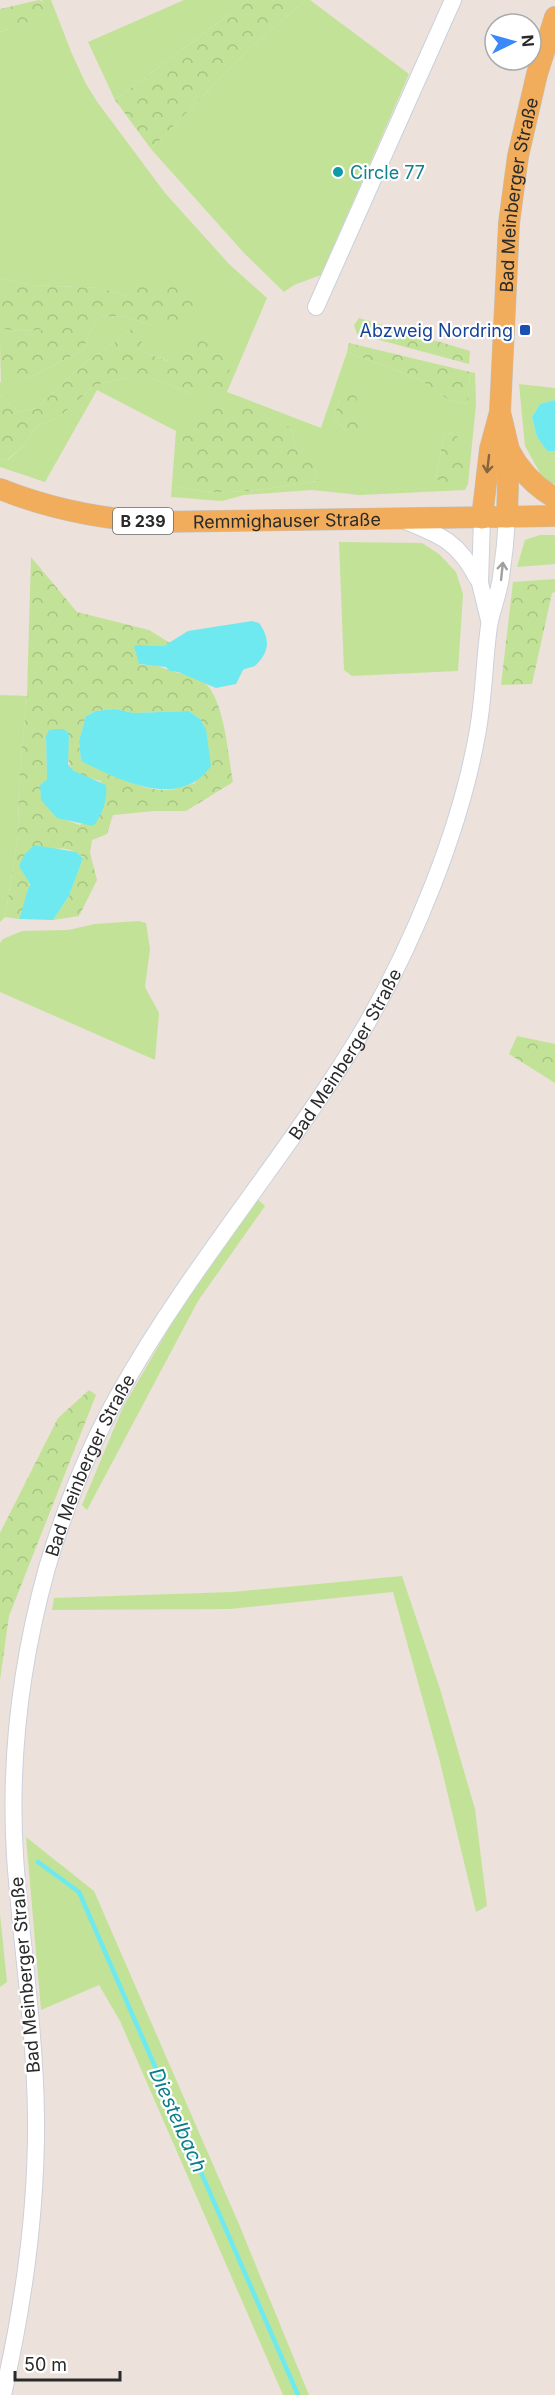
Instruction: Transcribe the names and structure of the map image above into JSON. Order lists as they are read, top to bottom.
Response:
{
  "streets": {
    "main road": ["Bad Meinberger Straße", "B 239", "Remmighauser Straße"]
  },
  "crossings": [
    ["Bad Meinberger Straße", "B 239"],
    ["Bad Meinberger Straße", "Remmighauser Straße"],
    ["B 239", "Remmighauser Straße"]
  ],
  "water": ["Diestelbach"],
  "places": {
    "other": ["Circle 77"],
    "transit": ["Abzweig Nordring"]
  },
  "scale_bar": "50 m",
  "north": "right"
}
